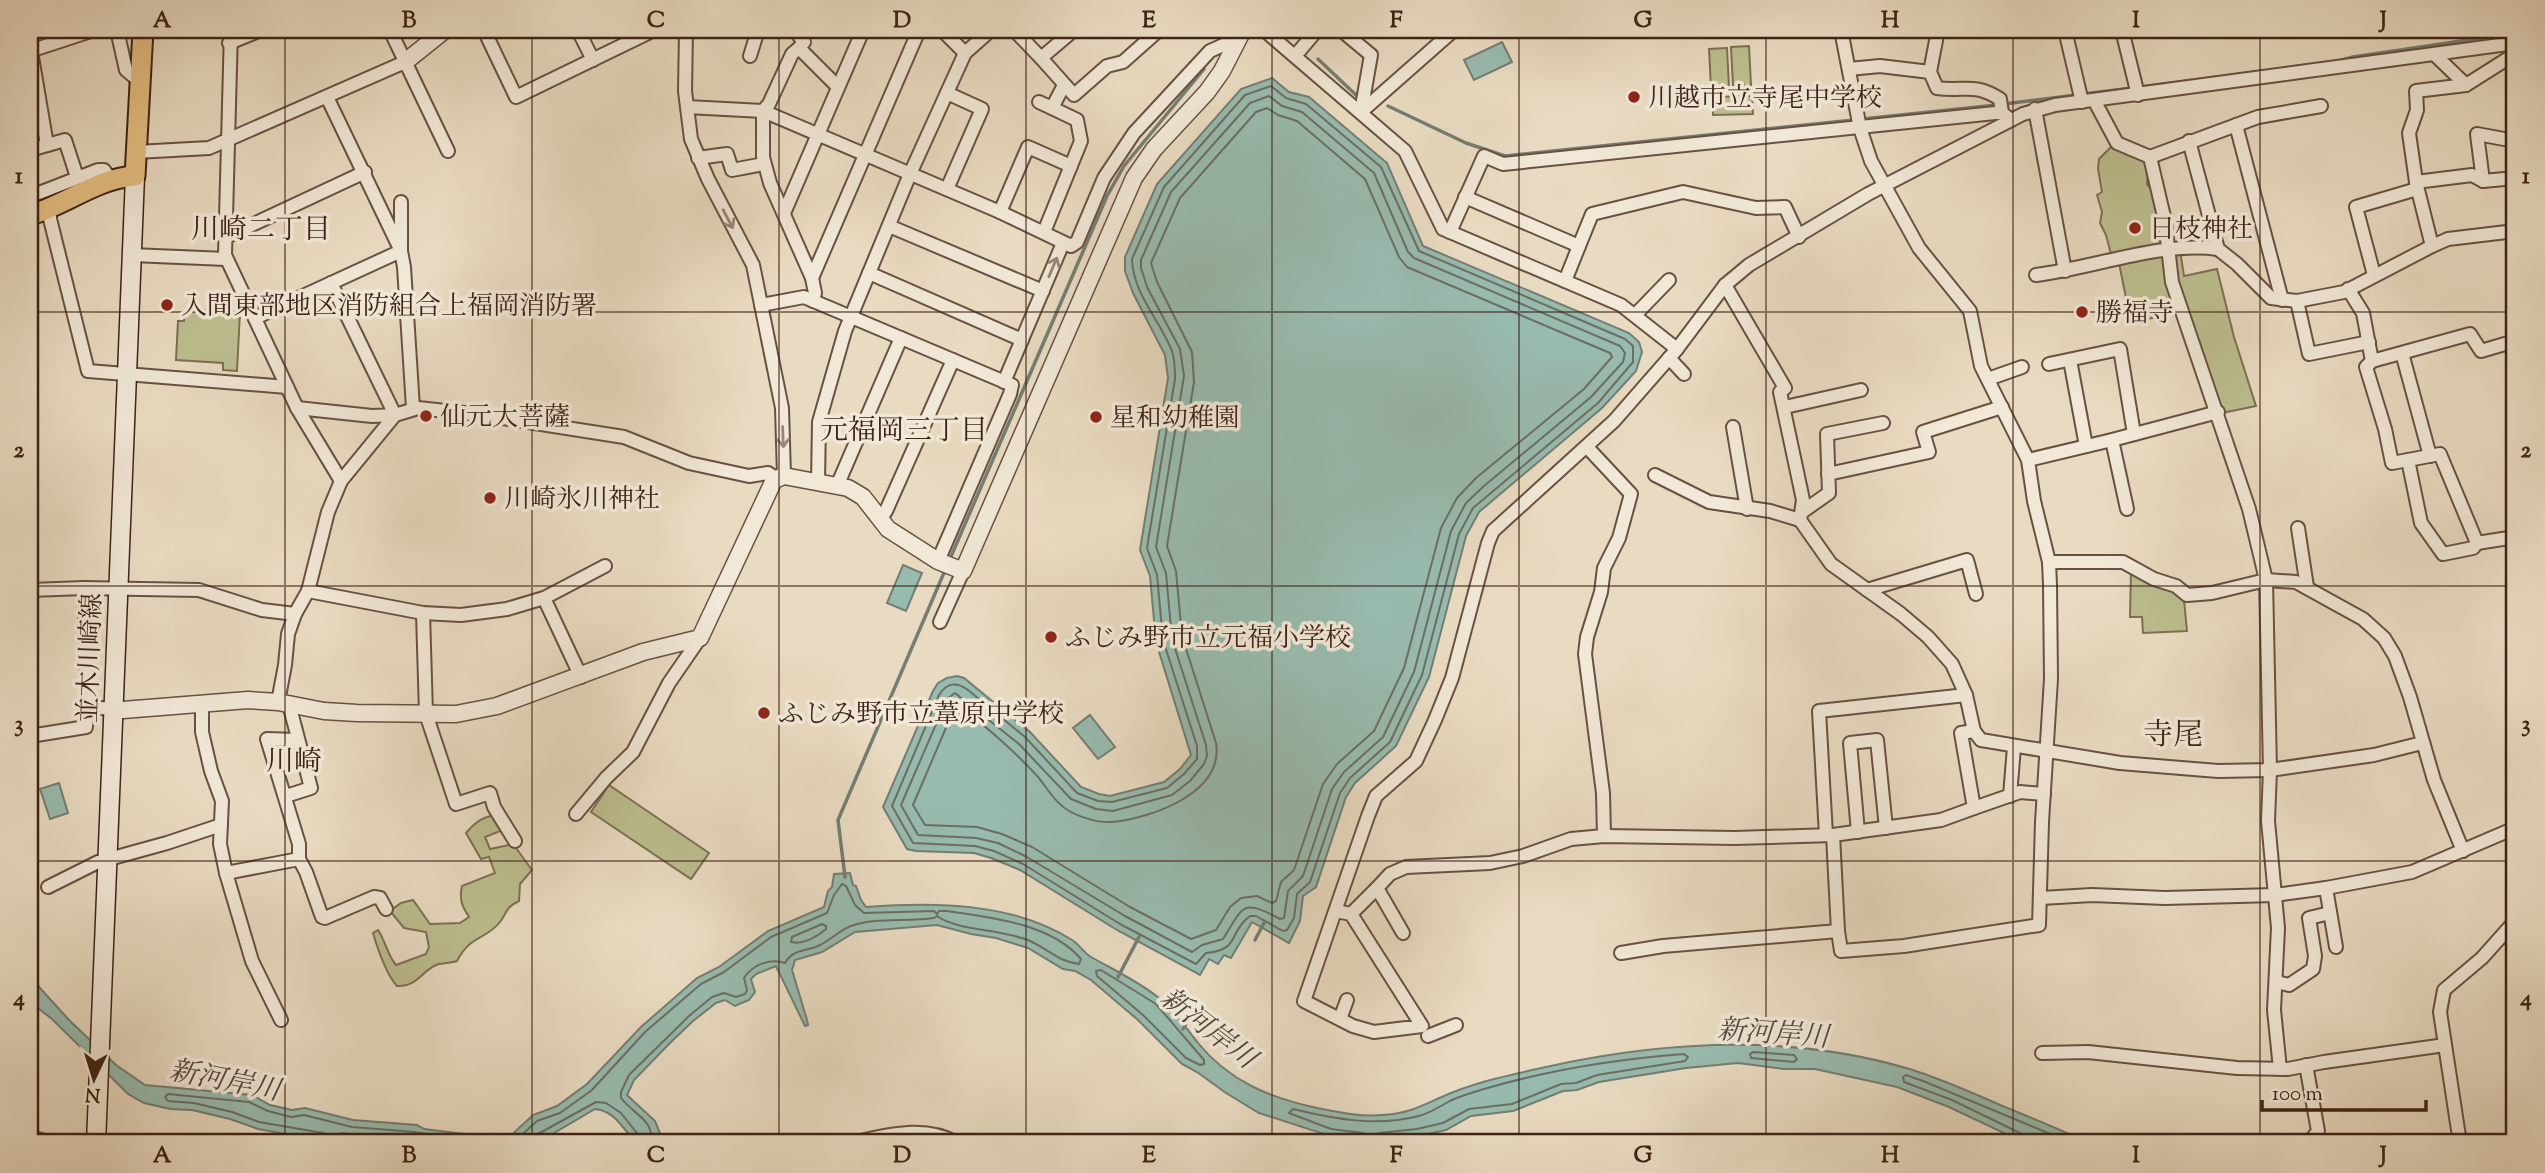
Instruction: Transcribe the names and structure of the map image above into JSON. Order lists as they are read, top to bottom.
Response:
{
  "streets": {
    "main road": ["並木川崎線"]
  },
  "districts": [
    "川崎二丁目",
    "元福岡三丁目",
    "寺尾",
    "川崎"
  ],
  "water": ["新河岸川"],
  "places": [
    "川越市立寺尾中学校",
    "日枝神社",
    "入間東部地区消防組合上福岡消防署",
    "勝福寺",
    "仙元大菩薩",
    "星和幼稚園",
    "川崎氷川神社",
    "ふじみ野市立元福小学校",
    "ふじみ野市立葦原中学校"
  ],
  "scale_bar": "100 m",
  "north": "bottom",
  "grid": {
    "columns": [
      "A",
      "B",
      "C",
      "D",
      "E",
      "F",
      "G",
      "H",
      "I",
      "J"
    ],
    "rows": [
      "1",
      "2",
      "3",
      "4"
    ]
  }
}
